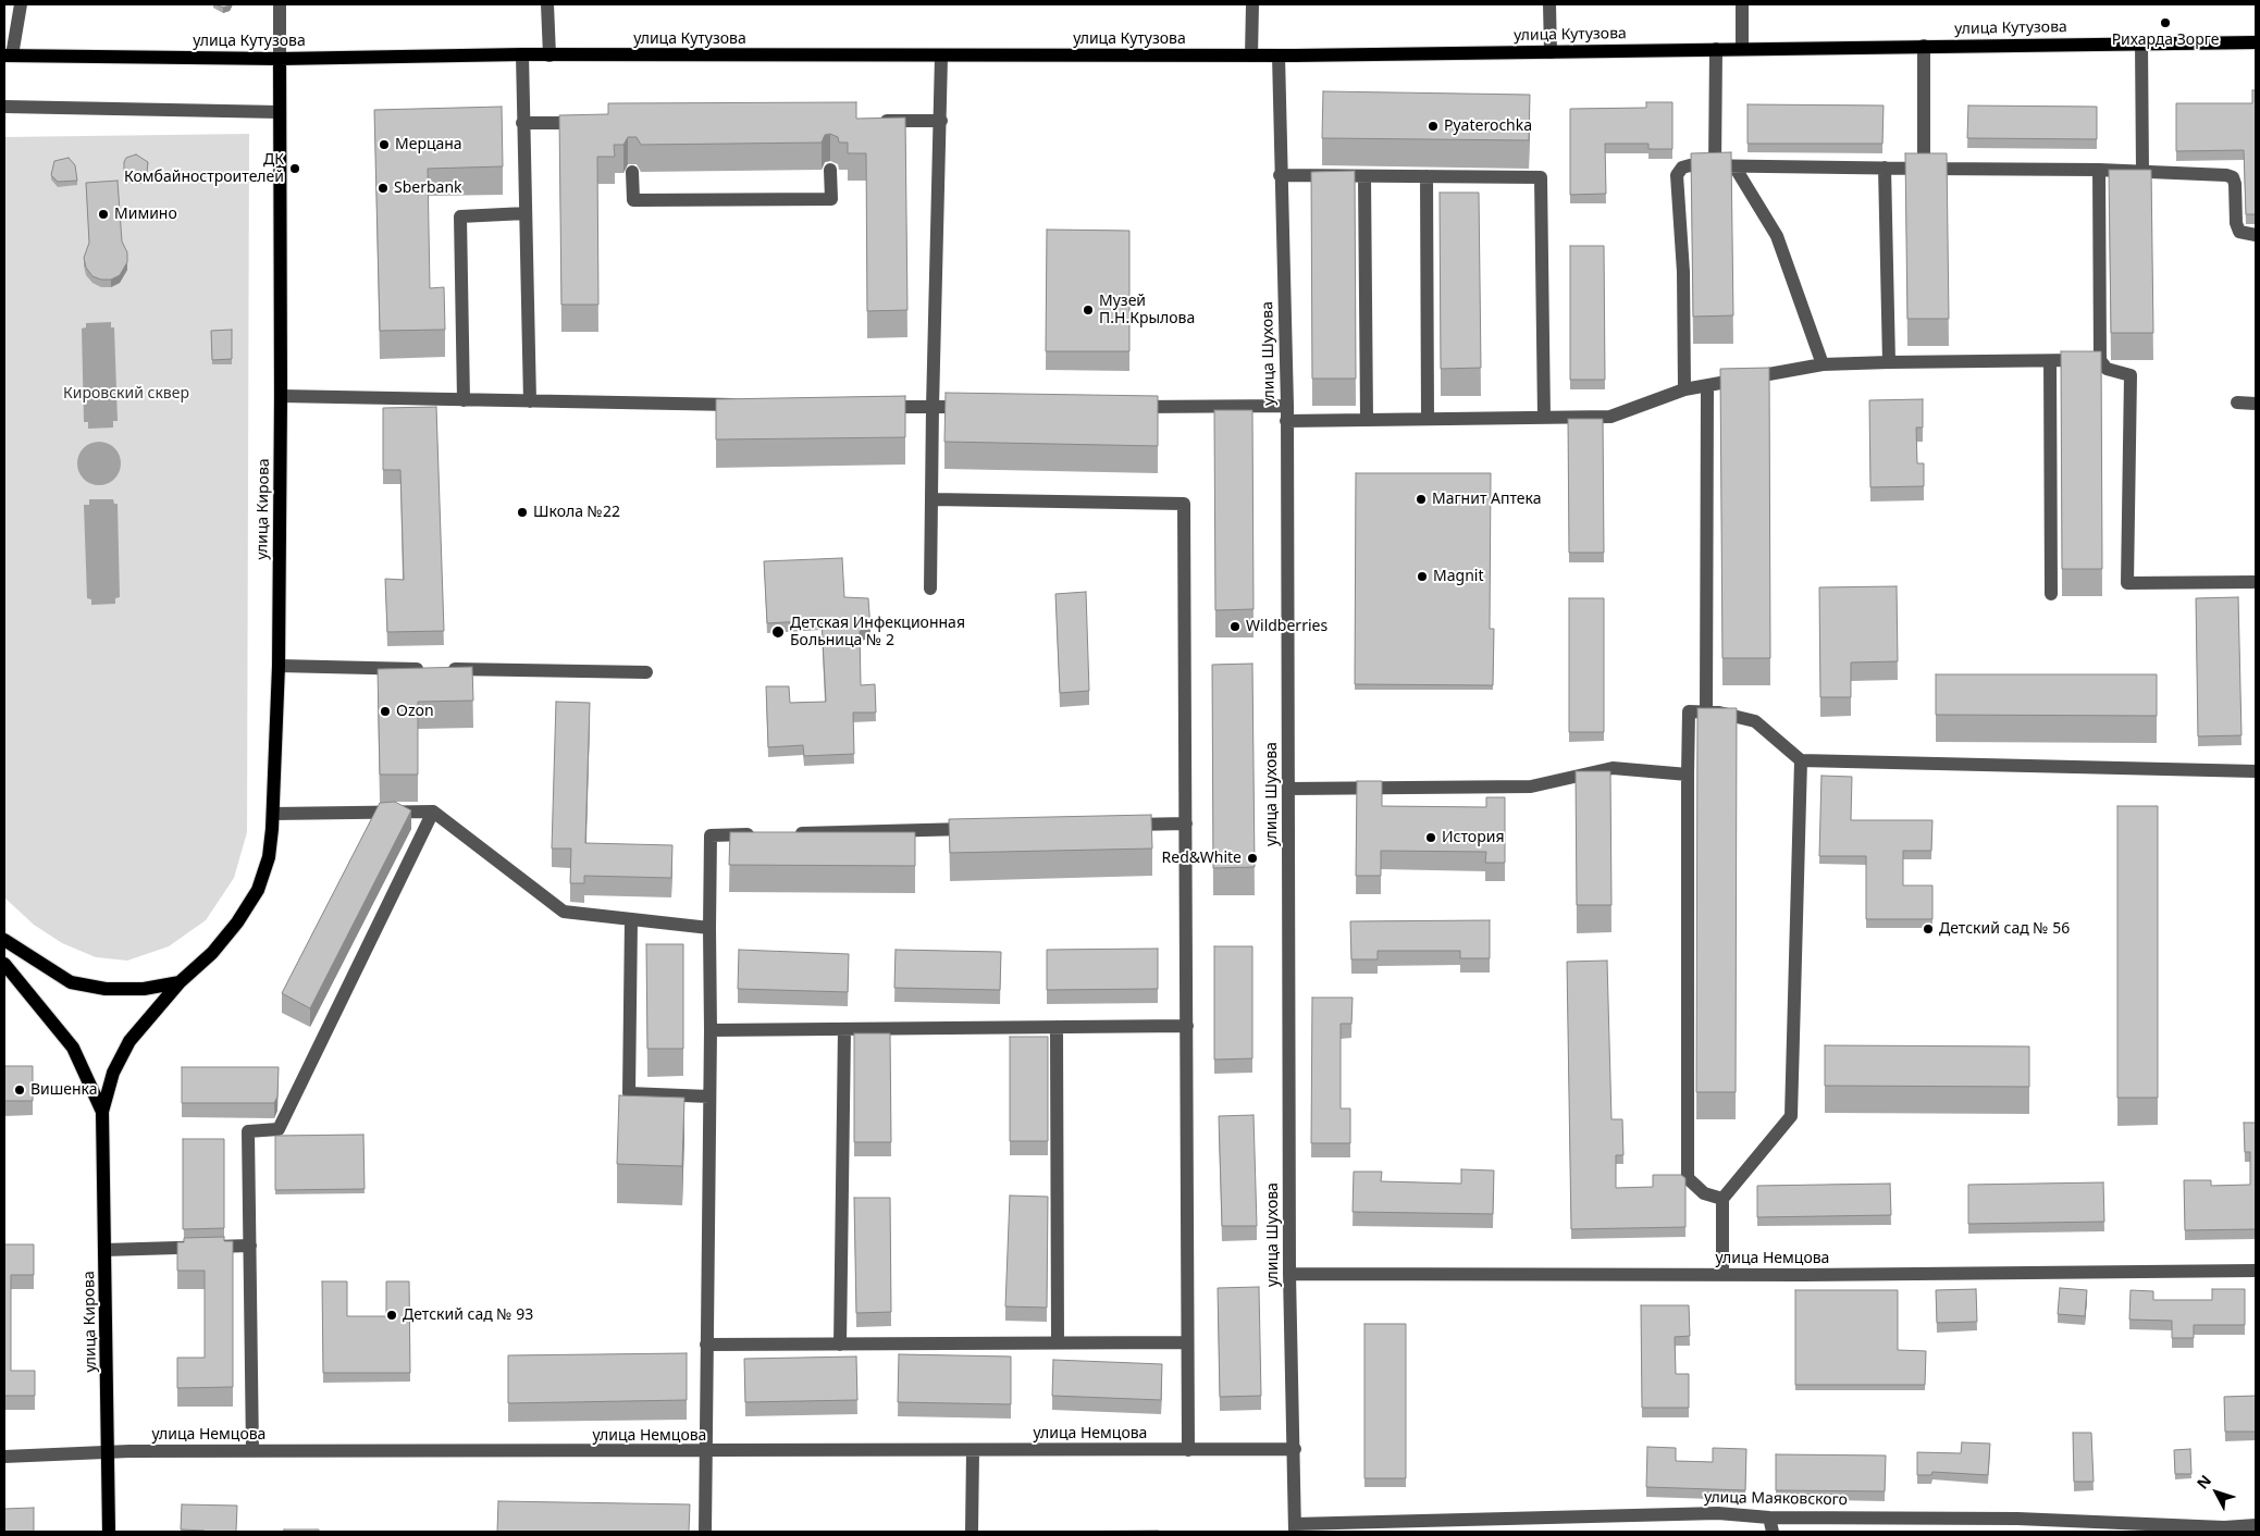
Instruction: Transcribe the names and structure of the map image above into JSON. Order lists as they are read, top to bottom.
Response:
{
  "streets": {
    "main road": ["улица Кутузова", "улица Кирова"],
    "street": ["улица Шухова", "улица Немцова", "улица Маяковского"]
  },
  "crossings": [
    ["улица Кутузова", "улица Шухова"],
    ["улица Кутузова", "улица Кирова"],
    ["улица Шухова", "улица Немцова"],
    ["улица Шухова", "улица Маяковского"],
    ["улица Кирова", "улица Немцова"]
  ],
  "parks": ["Кировский сквер"],
  "places": [
    "Рихарда Зорге",
    "Pyaterochka",
    "Мерцана",
    "ДК Комбайностроителей",
    "Sberbank",
    "Мимино",
    "Музей П.Н.Крылова",
    "Магнит Аптека",
    "Школа №22",
    "Magnit",
    "Wildberries",
    "Детская Инфекционная Больница № 2",
    "Ozon",
    "История",
    "Red&White",
    "Детский сад № 56",
    "Вишенка",
    "Детский сад № 93"
  ],
  "north": "top left"
}
